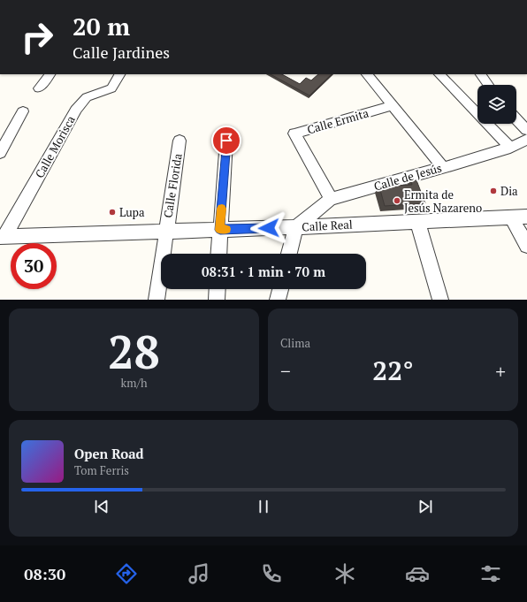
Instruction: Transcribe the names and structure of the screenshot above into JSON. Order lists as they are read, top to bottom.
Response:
{
  "streets": {
    "street": [
      "Calle Ermita",
      "Calle Morisca",
      "Calle de Jesús",
      "Calle Florida",
      "Calle Real"
    ]
  },
  "crossings": [
    ["Calle Ermita", "Calle de Jesús"],
    ["Calle Morisca", "Calle Real"],
    ["Calle de Jesús", "Calle Real"],
    ["Calle Florida", "Calle Real"]
  ],
  "places": ["Dia", "Ermita de Jesús Nazareno", "Lupa"],
  "page": {
    "turn": ["20 m", "Calle Jardines"],
    "limit": "30",
    "trip": "08:31 · 1 min · 70 m",
    "tile": [
      ["28", "km/h"],
      "Clima"
    ],
    "heat": ["−", "22°", "+"],
    "song": ["Open Road", "Tom Ferris"],
    "tabs": "08:30"
  }
}
